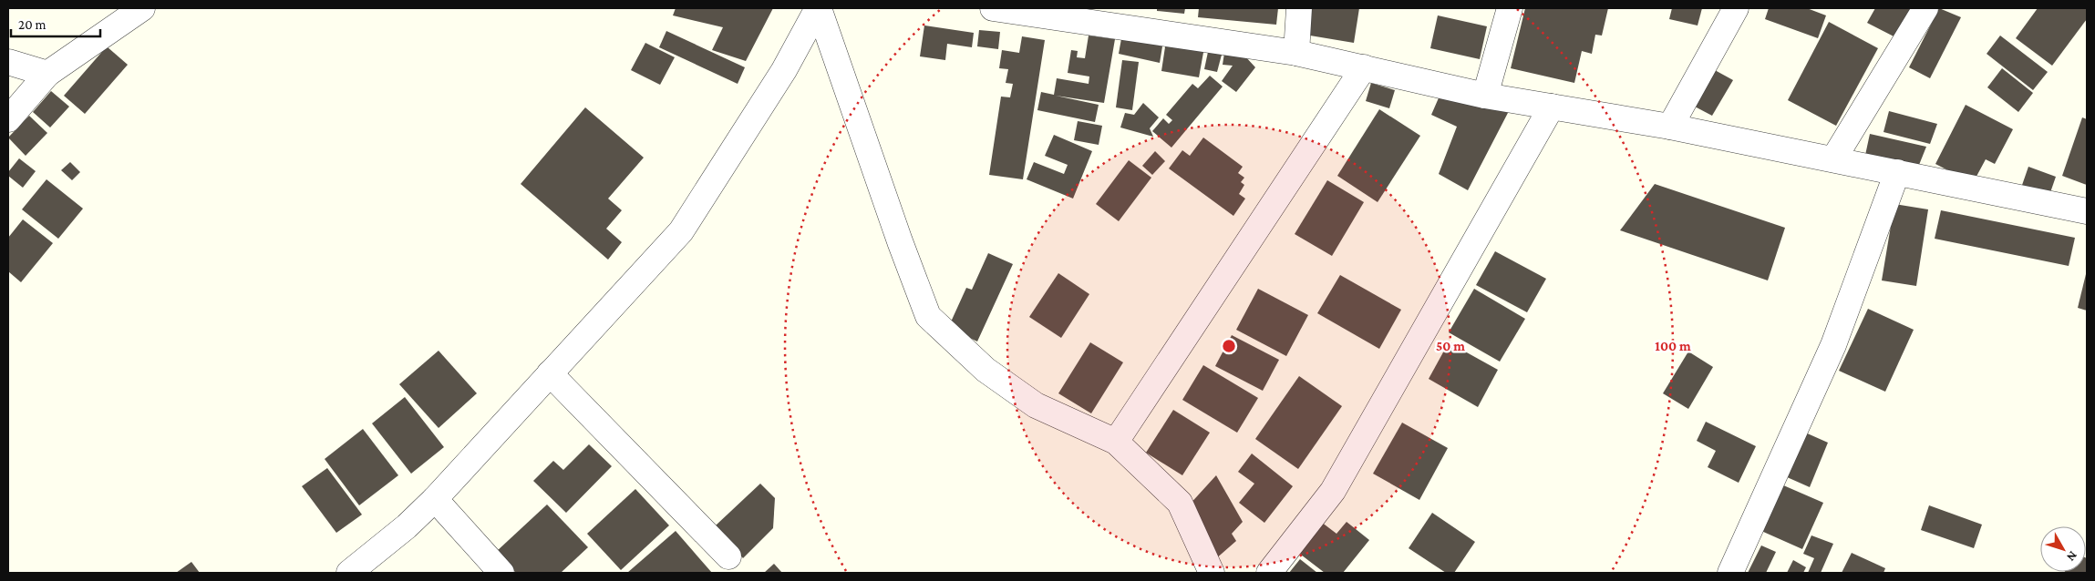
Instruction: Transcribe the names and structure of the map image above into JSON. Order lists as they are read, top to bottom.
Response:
{
  "scale_bar": "20 m",
  "north": "bottom right",
  "rings": ["50 m", "100 m"]
}
